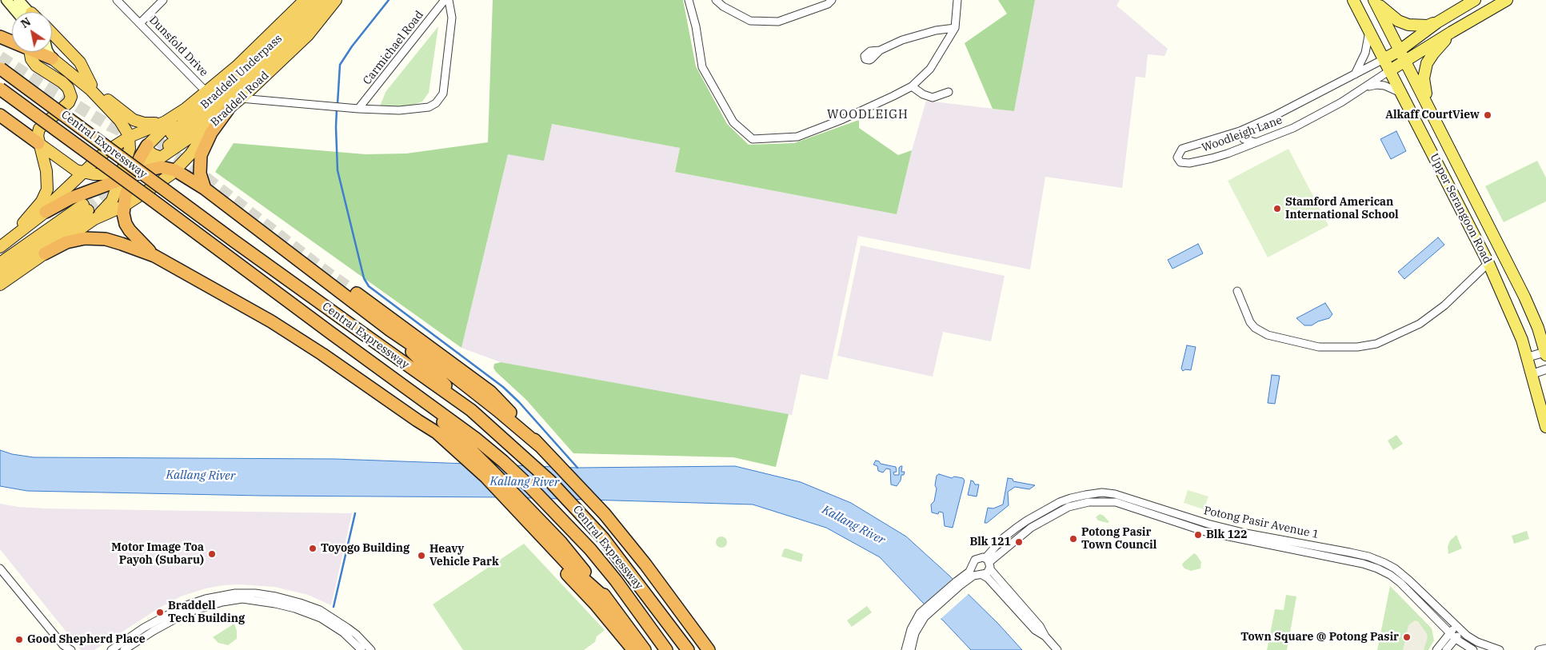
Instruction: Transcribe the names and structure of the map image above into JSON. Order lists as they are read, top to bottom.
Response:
{
  "streets": {
    "highway": ["Braddell Underpass", "Braddell Road", "Central Expressway"],
    "main road": ["Upper Serangoon Road"],
    "street": [
      "Dunsfold Drive",
      "Carmichael Road",
      "Woodleigh Lane",
      "Potong Pasir Avenue 1"
    ]
  },
  "crossings": [
    ["Woodleigh Lane", "Upper Serangoon Road"]
  ],
  "districts": ["WOODLEIGH"],
  "water": ["Kallang River"],
  "places": [
    "Alkaff CourtView",
    "Stamford American International School",
    "Blk 122",
    "Potong Pasir Town Council",
    "Blk 121",
    "Toyogo Building",
    "Motor Image Toa Payoh (Subaru)",
    "Heavy Vehicle Park",
    "Braddell Tech Building",
    "Town Square @ Potong Pasir",
    "Good Shepherd Place"
  ],
  "north": "top left"
}
